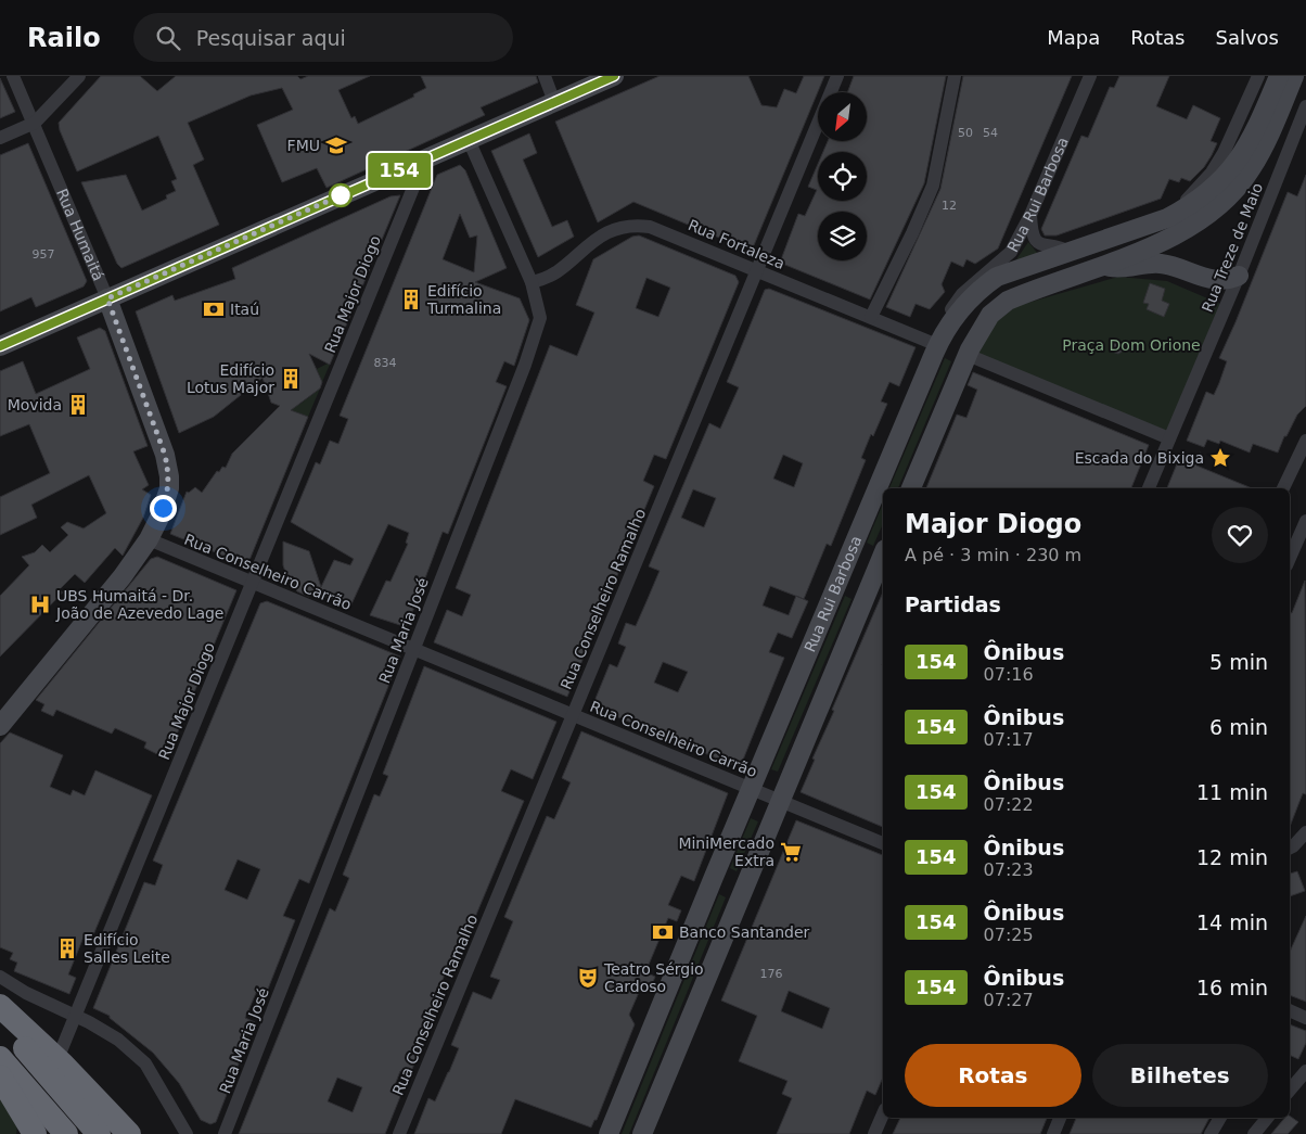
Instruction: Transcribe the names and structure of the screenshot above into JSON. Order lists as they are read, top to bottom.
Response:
{
  "streets": {
    "main road": ["Rua Rui Barbosa", "Rua Humaitá"],
    "street": [
      "Rua Fortaleza",
      "Rua Treze de Maio",
      "Rua Major Diogo",
      "Rua Conselheiro Carrão",
      "Rua Conselheiro Ramalho",
      "Rua Maria José"
    ]
  },
  "crossings": [
    ["Rua Rui Barbosa", "Rua Fortaleza"],
    ["Rua Rui Barbosa", "Rua Conselheiro Carrão"],
    ["Rua Humaitá", "Rua Conselheiro Carrão"],
    ["Rua Fortaleza", "Rua Conselheiro Ramalho"],
    ["Rua Fortaleza", "Rua Maria José"],
    ["Rua Major Diogo", "Rua Conselheiro Carrão"],
    ["Rua Conselheiro Carrão", "Rua Conselheiro Ramalho"],
    ["Rua Conselheiro Carrão", "Rua Maria José"]
  ],
  "parks": ["Praça Dom Orione"],
  "places": {
    "school or university": ["FMU"],
    "building": [
      "Edifício Turmalina",
      "Edifício Lotus Major",
      "Movida",
      "Edifício Salles Leite"
    ],
    "bank": ["Itaú", "Banco Santander"],
    "place": ["Escada do Bixiga"],
    "hospital": ["UBS Humaitá - Dr. João de Azevedo Lage"],
    "supermarket": ["MiniMercado Extra"],
    "theatre": ["Teatro Sérgio Cardoso"]
  },
  "lines": ["bus line 154"],
  "house_numbers": [
    "50",
    "54",
    "12",
    "957",
    "834",
    "176"
  ],
  "north": "bottom left",
  "page": {
    "header": "Railo",
    "search": "Pesquisar aqui",
    "nav": ["Mapa", "Rotas", "Salvos"],
    "on_map": "154",
    "heading": [
      ["Major Diogo", "A pé · 3 min · 230 m"],
      "Partidas"
    ],
    "list": [
      {
        "mark": "154",
        "name": "Ônibus",
        "note": "07:16",
        "value": "5 min"
      },
      {
        "mark": "154",
        "name": "Ônibus",
        "note": "07:17",
        "value": "6 min"
      },
      {
        "mark": "154",
        "name": "Ônibus",
        "note": "07:22",
        "value": "11 min"
      },
      {
        "mark": "154",
        "name": "Ônibus",
        "note": "07:23",
        "value": "12 min"
      },
      {
        "mark": "154",
        "name": "Ônibus",
        "note": "07:25",
        "value": "14 min"
      },
      {
        "mark": "154",
        "name": "Ônibus",
        "note": "07:27",
        "value": "16 min"
      }
    ],
    "buttons": ["Rotas", "Bilhetes"]
  }
}
